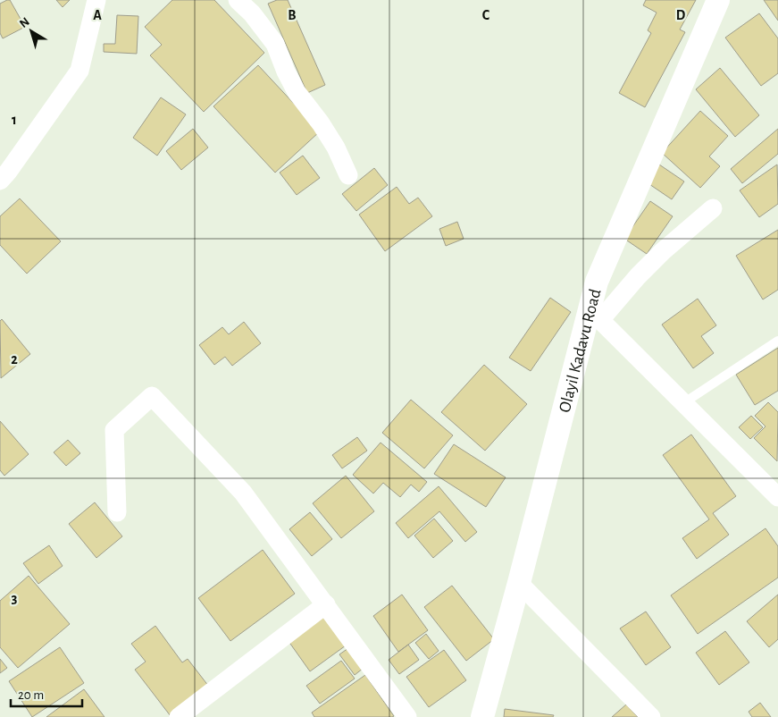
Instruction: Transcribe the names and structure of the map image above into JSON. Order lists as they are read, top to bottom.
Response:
{
  "streets": {
    "street": ["Olayil Kadavu Road"]
  },
  "scale_bar": "20 m",
  "north": "top left",
  "grid": {
    "columns": [
      "A",
      "B",
      "C",
      "D"
    ],
    "rows": ["1", "2", "3"]
  }
}
